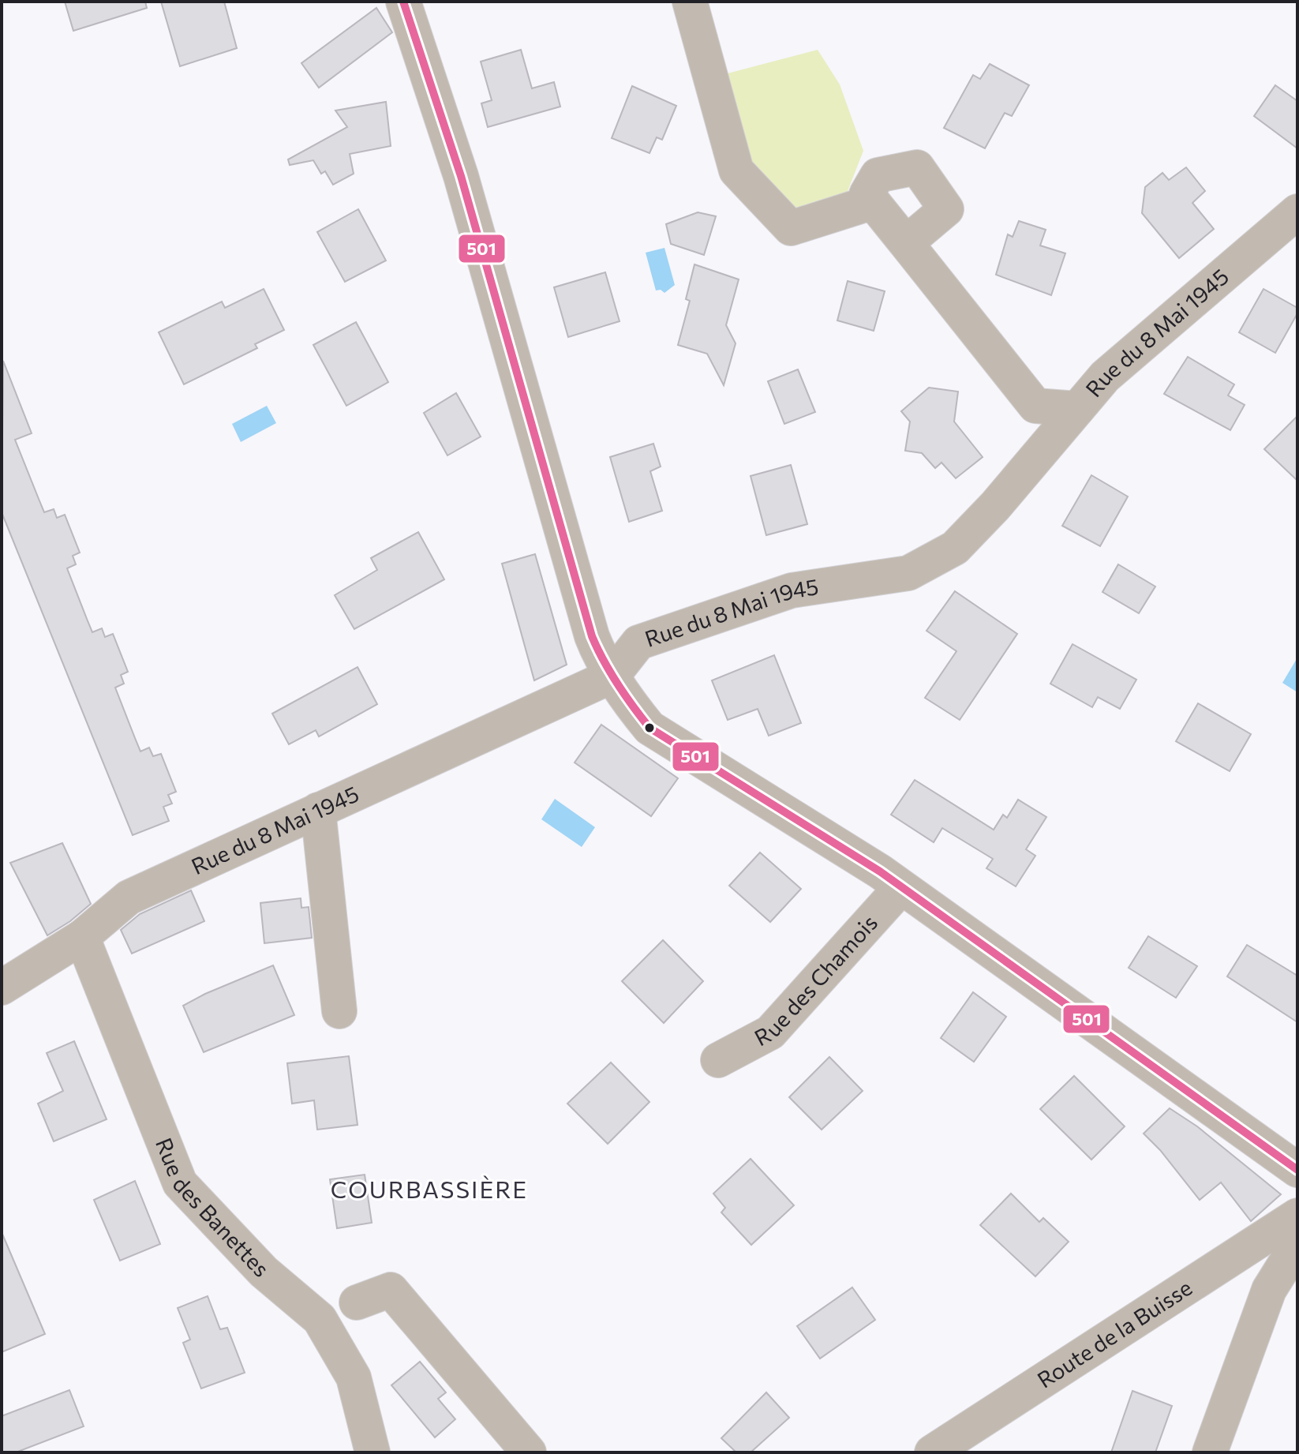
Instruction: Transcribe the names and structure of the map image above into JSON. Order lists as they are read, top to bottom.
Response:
{
  "streets": {
    "street": [
      "Rue du 8 Mai 1945",
      "Rue des Chamois",
      "Rue des Banettes",
      "Route de la Buisse"
    ]
  },
  "crossings": [
    ["Rue du 8 Mai 1945", "Rue des Banettes"]
  ],
  "districts": ["COURBASSIÈRE"],
  "lines": ["transit line 501"]
}
